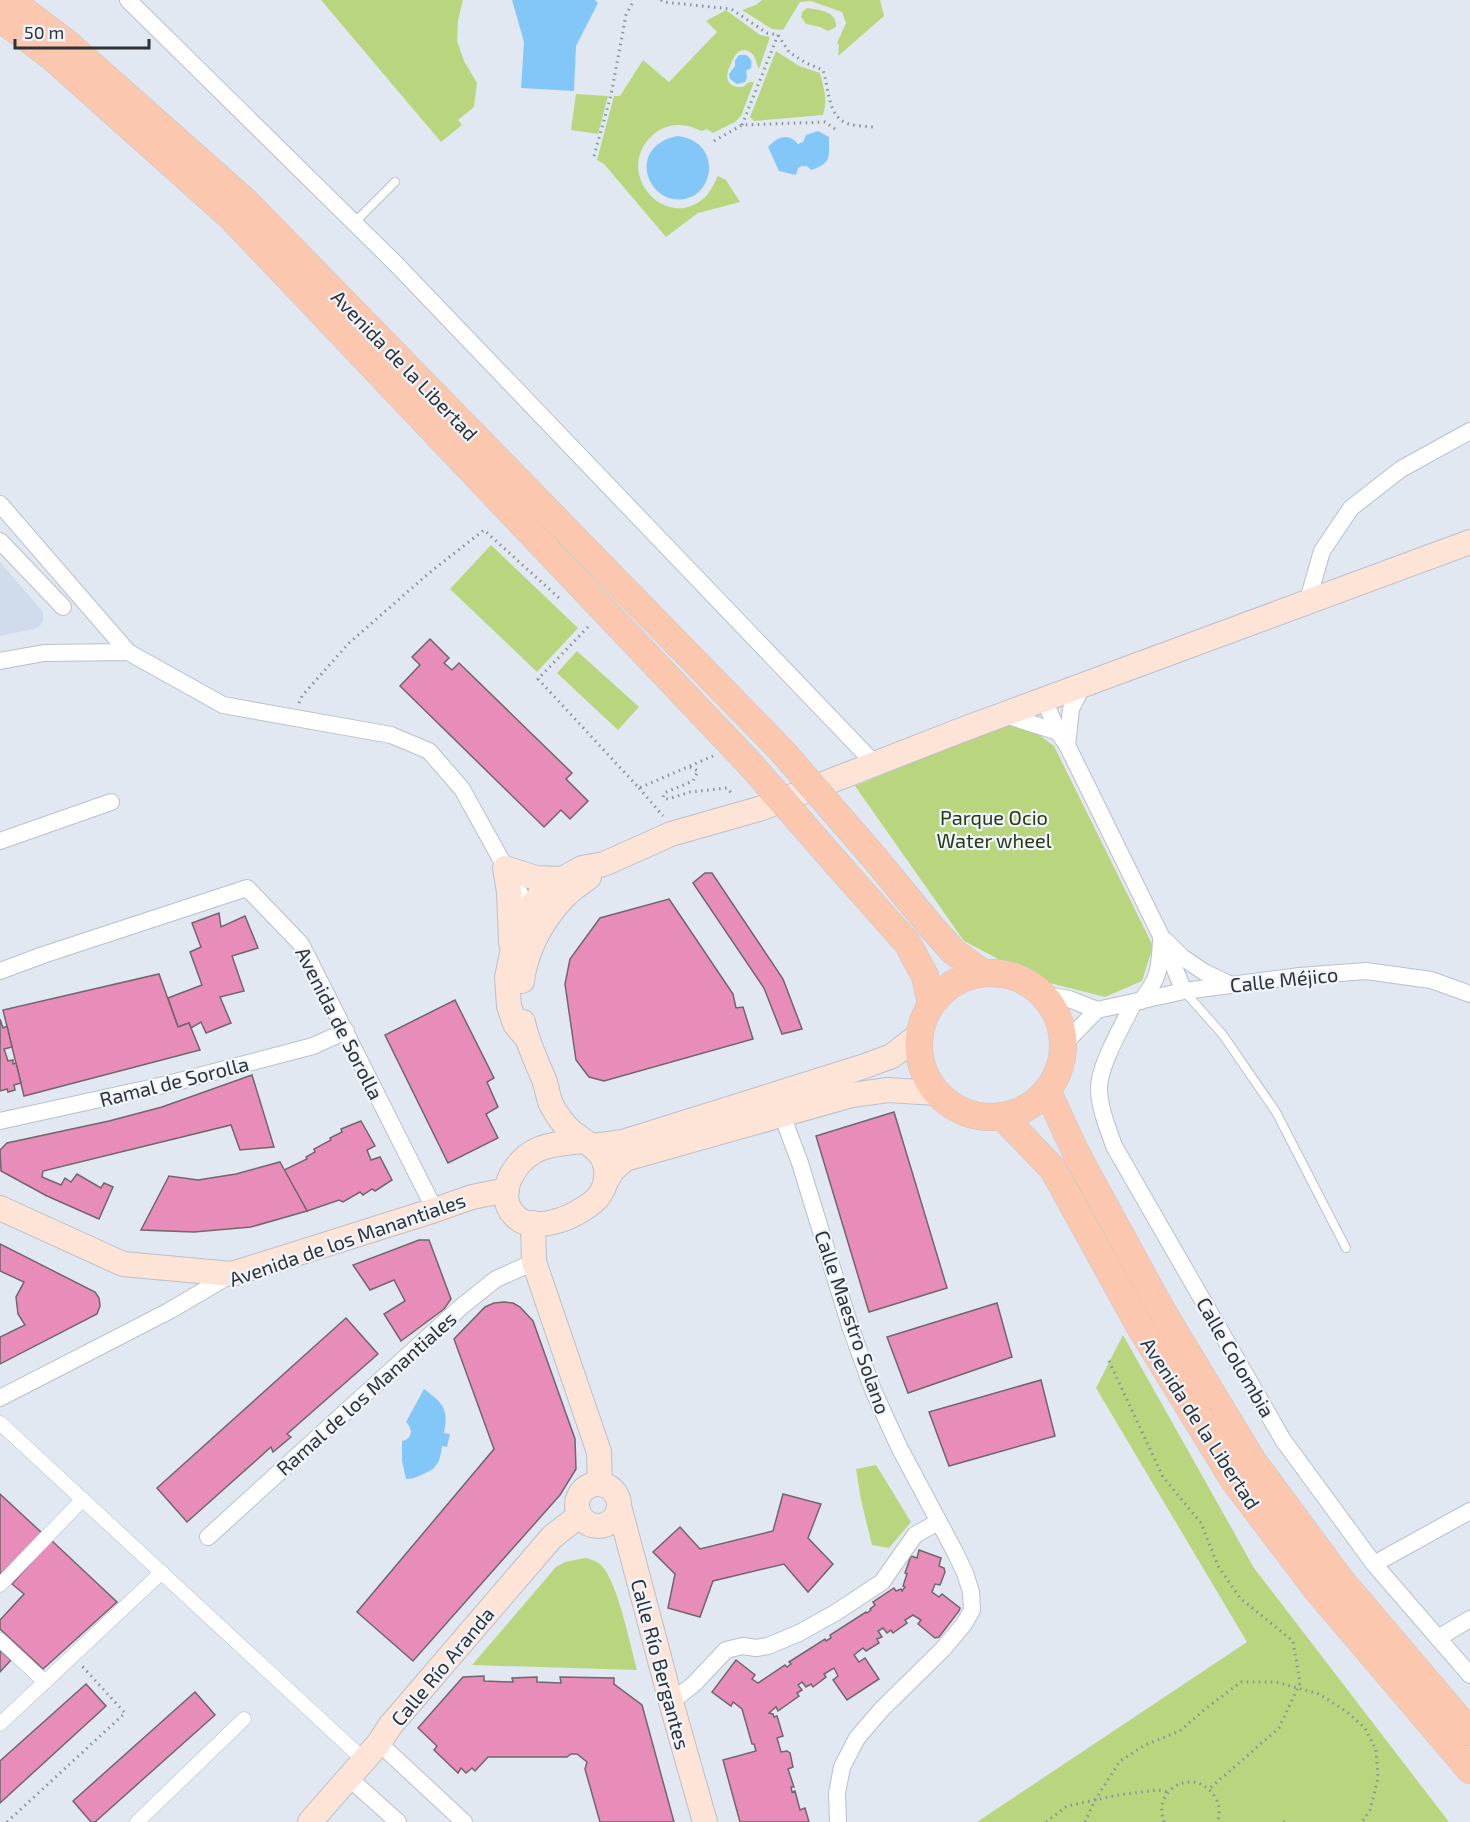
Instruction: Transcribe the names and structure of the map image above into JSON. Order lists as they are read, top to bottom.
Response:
{
  "streets": {
    "main road": [
      "Avenida de la Libertad",
      "Avenida de los Manantiales",
      "Calle Río Bergantes",
      "Calle Río Aranda"
    ],
    "street": [
      "Calle Méjico",
      "Avenida de Sorolla",
      "Ramal de Sorolla",
      "Calle Maestro Solano",
      "Calle Colombia",
      "Ramal de los Manantiales"
    ]
  },
  "crossings": [
    ["Calle Méjico", "Calle Colombia"],
    ["Avenida de Sorolla", "Ramal de Sorolla"],
    ["Avenida de Sorolla", "Avenida de los Manantiales"],
    ["Calle Río Bergantes", "Calle Río Aranda"]
  ],
  "parks": ["Parque Ocio Water wheel"],
  "scale_bar": "50 m"
}
